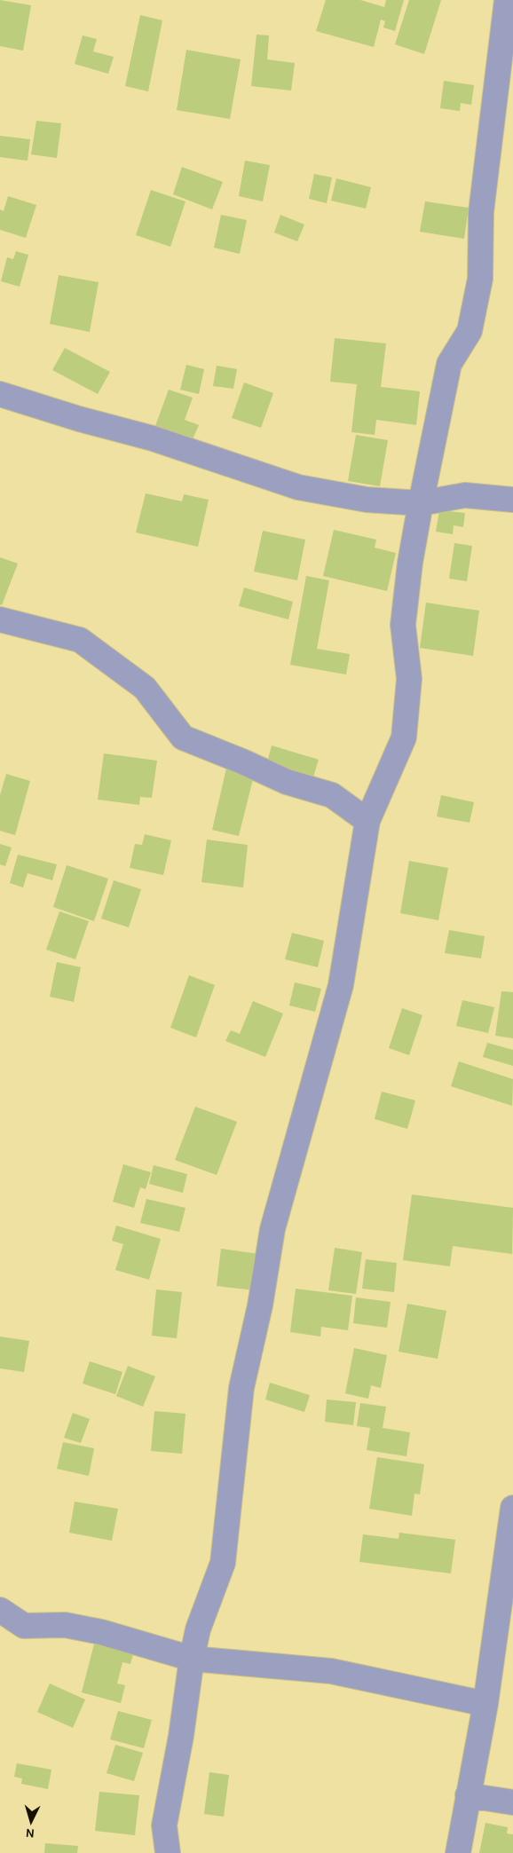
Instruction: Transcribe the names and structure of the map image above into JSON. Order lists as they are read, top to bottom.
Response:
{
  "north": "bottom"
}
